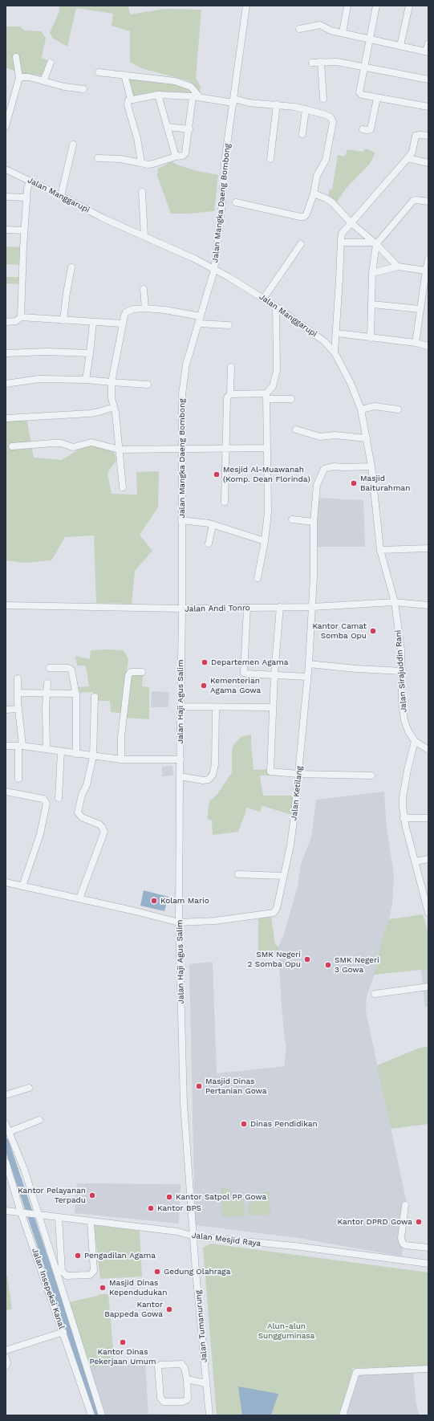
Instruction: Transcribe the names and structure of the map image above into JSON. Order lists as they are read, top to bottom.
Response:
{
  "streets": {
    "street": [
      "Jalan Manggarupi",
      "Jalan Mangka Daeng Bombong",
      "Jalan Andi Tonro",
      "Jalan Sirajuddin Rani",
      "Jalan Haji Agus Salim",
      "Jalan Ketilang",
      "Jalan Mesjid Raya",
      "Jalan Insepeksi Kanal",
      "Jalan Tumanurung"
    ]
  },
  "crossings": [
    ["Jalan Manggarupi", "Jalan Mangka Daeng Bombong"],
    ["Jalan Manggarupi", "Jalan Andi Tonro"],
    ["Jalan Manggarupi", "Jalan Sirajuddin Rani"],
    ["Jalan Manggarupi", "Jalan Ketilang"],
    ["Jalan Mangka Daeng Bombong", "Jalan Andi Tonro"],
    ["Jalan Mangka Daeng Bombong", "Jalan Haji Agus Salim"],
    ["Jalan Andi Tonro", "Jalan Sirajuddin Rani"],
    ["Jalan Andi Tonro", "Jalan Haji Agus Salim"],
    ["Jalan Andi Tonro", "Jalan Ketilang"],
    ["Jalan Haji Agus Salim", "Jalan Ketilang"],
    ["Jalan Haji Agus Salim", "Jalan Mesjid Raya"],
    ["Jalan Haji Agus Salim", "Jalan Tumanurung"],
    ["Jalan Mesjid Raya", "Jalan Insepeksi Kanal"],
    ["Jalan Mesjid Raya", "Jalan Tumanurung"]
  ],
  "parks": ["Alun-alun Sungguminasa"],
  "places": [
    "Mesjid Al-Muawanah (Komp. Dean Florinda)",
    "Masjid Baiturahman",
    "Kantor Camat Somba Opu",
    "Departemen Agama",
    "Kementerian Agama Gowa",
    "Kolam Mario",
    "SMK Negeri 2 Somba Opu",
    "SMK Negeri 3 Gowa",
    "Masjid Dinas Pertanian Gowa",
    "Dinas Pendidikan",
    "Kantor Pelayanan Terpadu",
    "Kantor Satpol PP Gowa",
    "Kantor BPS",
    "Kantor DPRD Gowa",
    "Pengadilan Agama",
    "Gedung Olahraga",
    "Masjid Dinas Kependudukan",
    "Kantor Bappeda Gowa",
    "Kantor Dinas Pekerjaan Umum"
  ]
}
